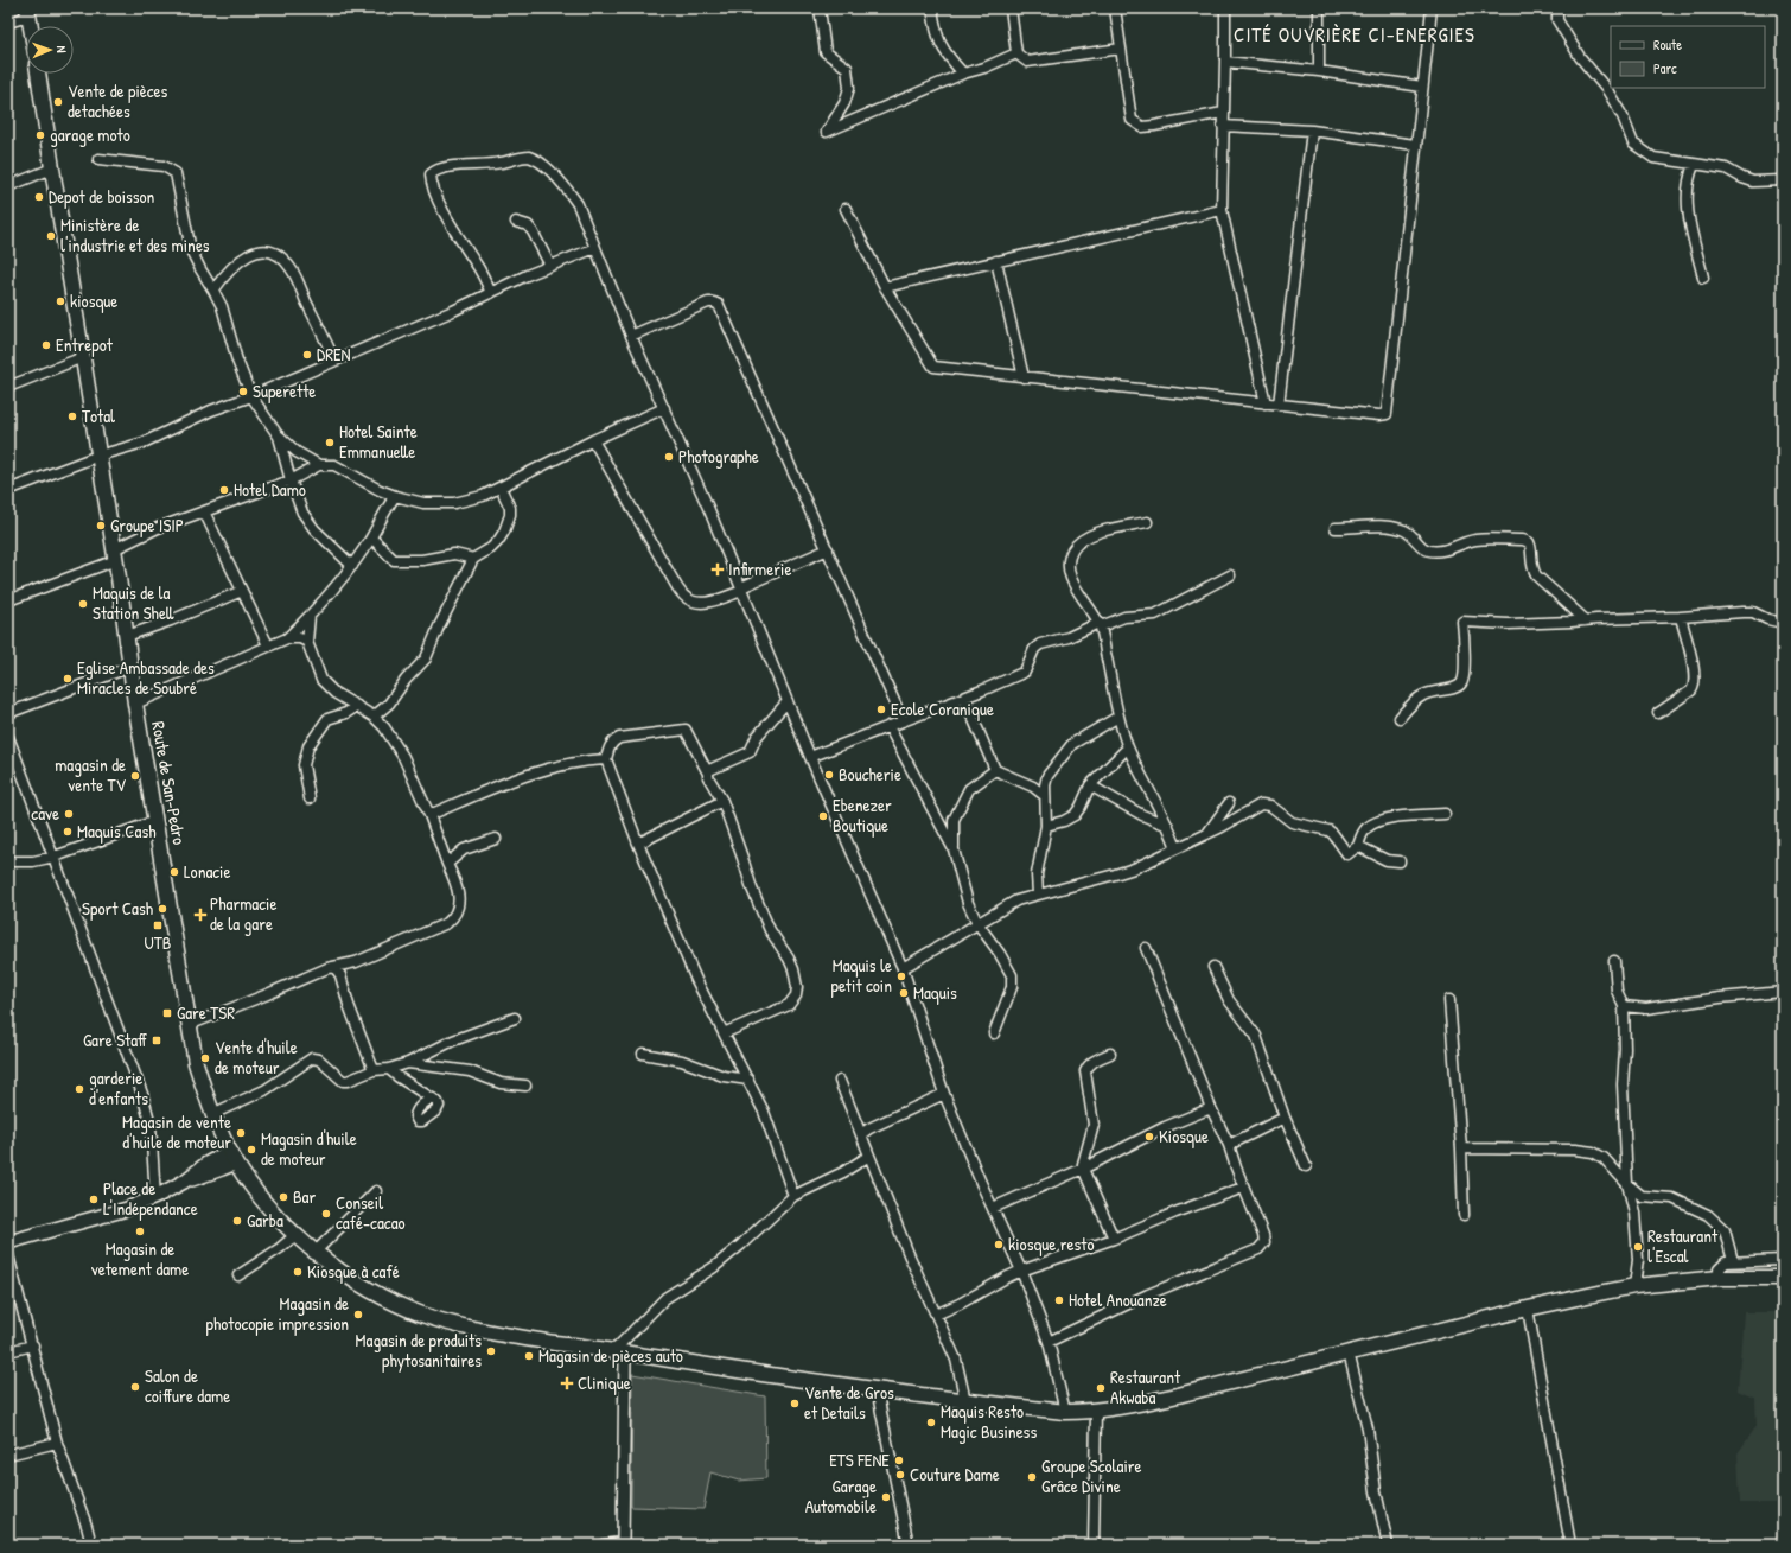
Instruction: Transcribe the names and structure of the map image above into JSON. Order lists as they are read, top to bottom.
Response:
{
  "streets": {
    "main road": ["Route de San-Pedro"]
  },
  "districts": ["CITÉ OUVRIÈRE CI-ENERGIES"],
  "places": {
    "other": [
      "Vente de pièces detachées",
      "garage moto",
      "Depot de boisson",
      "Ministère de l'industrie et des mines",
      "kiosque",
      "Entrepot",
      "DREN",
      "Superette",
      "Total",
      "Hotel Sainte Emmanuelle",
      "Photographe",
      "Hotel Damo",
      "Groupe ISIP",
      "Maquis de la Station Shell",
      "Eglise Ambassade des Miracles de Soubré",
      "Ecole Coranique",
      "Boucherie",
      "magasin de vente TV",
      "cave",
      "Ebenezer Boutique",
      "Maquis Cash",
      "Lonacie",
      "Sport Cash",
      "Maquis le petit coin",
      "Maquis",
      "Vente d'huile de moteur",
      "garderie d'enfants",
      "Magasin de vente d'huile de moteur",
      "Kiosque",
      "Magasin d'huile de moteur",
      "Bar",
      "Place de L'Indépendance",
      "Conseil café-cacao",
      "Garba",
      "Magasin de vetement dame",
      "kiosque resto",
      "Restaurant l'Escal",
      "Kiosque à café",
      "Hotel Anouanze",
      "Magasin de photocopie impression",
      "Magasin de produits phytosanitaires",
      "Magasin de pièces auto",
      "Salon de coiffure dame",
      "Restaurant Akwaba",
      "Vente de Gros et Details",
      "Maquis Resto Magic Business",
      "ETS FENE",
      "Couture Dame",
      "Groupe Scolaire Grâce Divine",
      "Garage Automobile"
    ],
    "health": ["Infirmerie", "Pharmacie de la gare", "Clinique"],
    "transit": ["UTB", "Gare TSR", "Gare Staff"]
  },
  "legend": ["Route", "Parc"],
  "north": "right"
}
